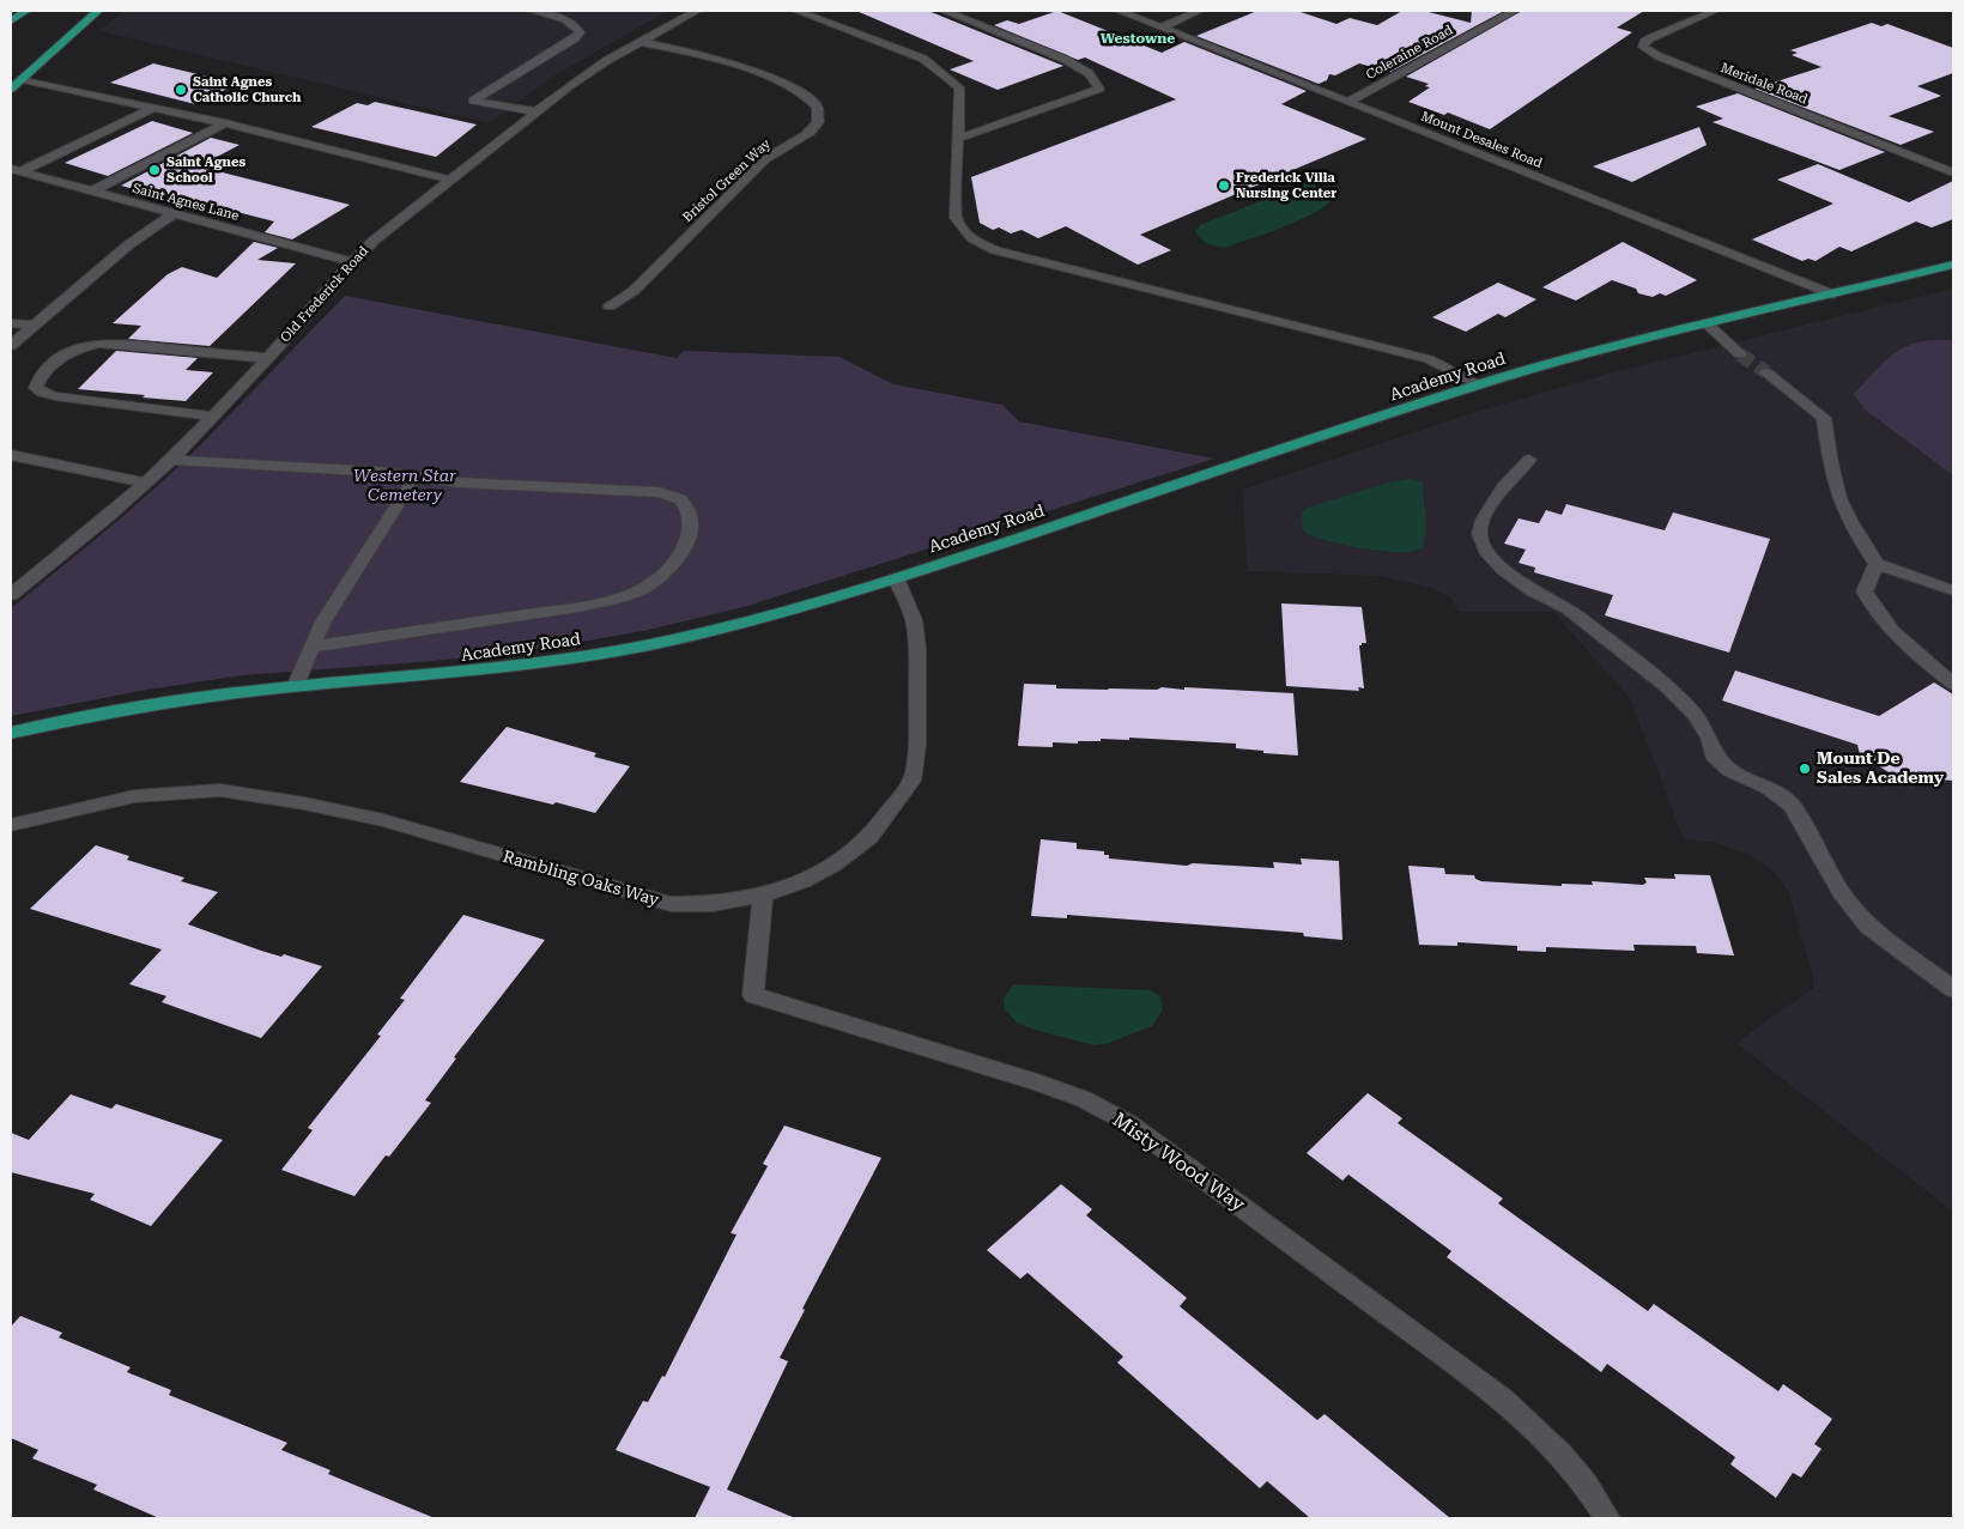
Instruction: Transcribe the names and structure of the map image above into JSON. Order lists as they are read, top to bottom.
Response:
{
  "streets": {
    "main road": ["Academy Road"],
    "street": [
      "Coleraine Road",
      "Meridale Road",
      "Mount Desales Road",
      "Bristol Green Way",
      "Saint Agnes Lane",
      "Old Frederick Road",
      "Rambling Oaks Way",
      "Misty Wood Way"
    ]
  },
  "crossings": [
    ["Coleraine Road", "Mount Desales Road"],
    ["Mount Desales Road", "Academy Road"],
    ["Bristol Green Way", "Old Frederick Road"],
    ["Saint Agnes Lane", "Old Frederick Road"],
    ["Academy Road", "Rambling Oaks Way"],
    ["Rambling Oaks Way", "Misty Wood Way"]
  ],
  "districts": ["Westowne"],
  "parks": ["Western Star Cemetery"],
  "places": [
    "Saint Agnes Catholic Church",
    "Saint Agnes School",
    "Frederick Villa Nursing Center",
    "Mount De Sales Academy"
  ]
}
